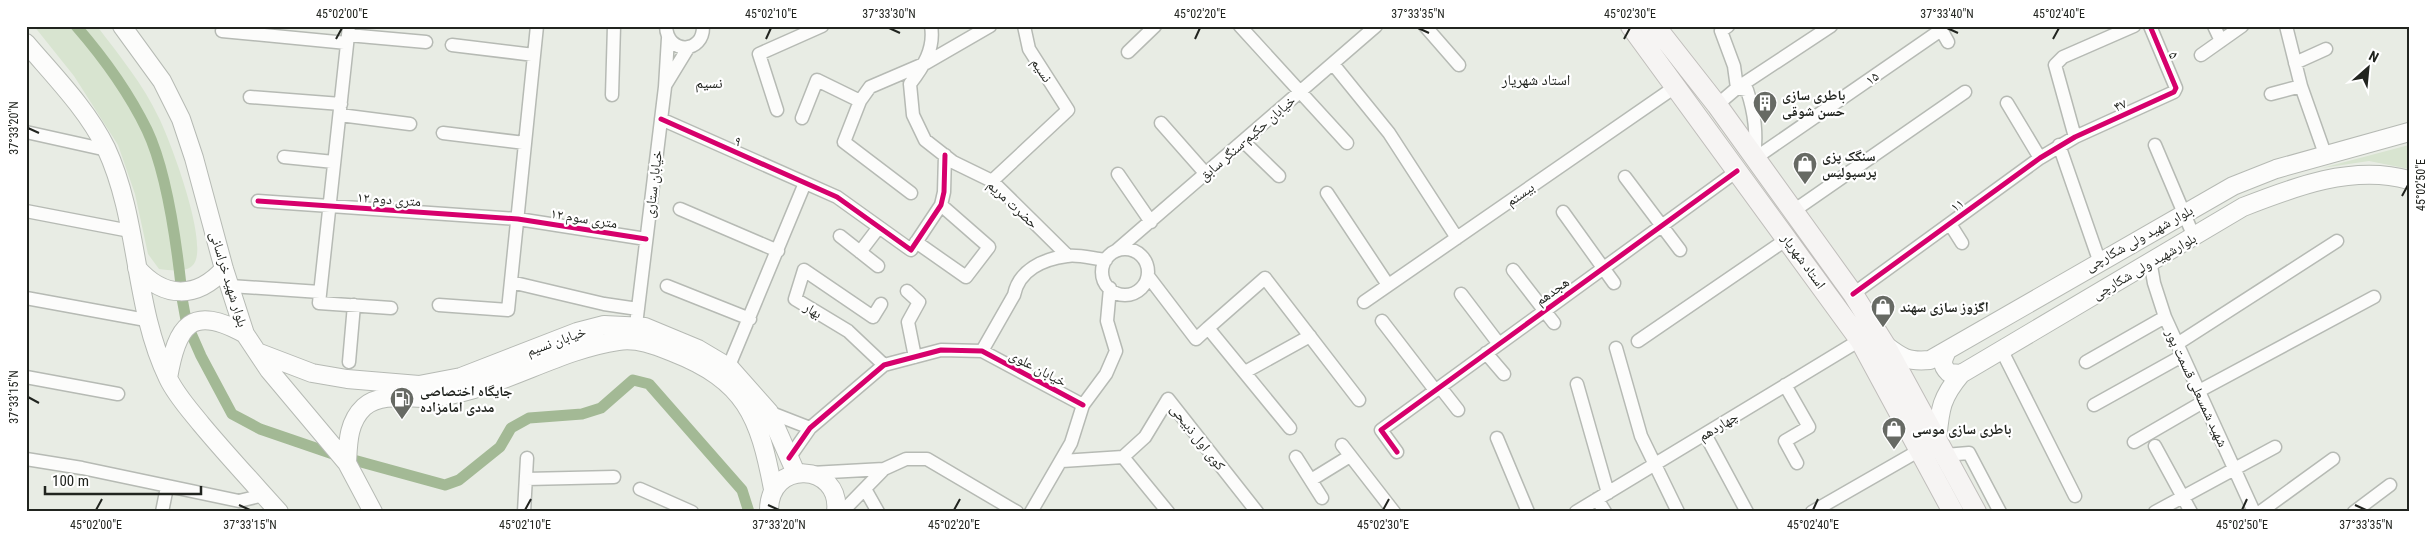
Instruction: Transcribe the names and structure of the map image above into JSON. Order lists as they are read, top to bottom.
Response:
{
  "streets": {
    "main road": [
      "بلوار شهید ولی شکارچی",
      "استاد شهریار",
      "بلوارشهید ولی شکارچی",
      "بلوار شهید خراسانی",
      "خیابان نسیم"
    ],
    "street": [
      "۵",
      "نسیم",
      "۱۵",
      "۴۷",
      "خیابان حکیم-سنگر سابق",
      "۹",
      "خیابان ستاری",
      "بیستم",
      "۱۲ متری دوم",
      "حضرت مریم",
      "۱۱",
      "۱۲ متری سوم",
      "هجدهم",
      "بهار",
      "خیابان علوی",
      "شهید شمسعلی قسمت پور",
      "چهاردهم",
      "کوی اول ذبیحی"
    ]
  },
  "crossings": [
    ["۵", "۴۷"],
    ["نسیم", "حضرت مریم"],
    ["۱۵", "استاد شهریار"],
    ["۴۷", "۱۱"],
    ["۹", "خیابان ستاری"],
    ["خیابان ستاری", "۱۲ متری سوم"],
    ["خیابان ستاری", "خیابان نسیم"],
    ["بیستم", "استاد شهریار"],
    ["۱۲ متری دوم", "۱۲ متری سوم"],
    ["۱۱", "استاد شهریار"],
    ["بلوار شهید ولی شکارچی", "استاد شهریار"],
    ["استاد شهریار", "بلوارشهید ولی شکارچی"],
    ["استاد شهریار", "هجدهم"],
    ["استاد شهریار", "چهاردهم"],
    ["بلوارشهید ولی شکارچی", "شهید شمسعلی قسمت پور"],
    ["بلوار شهید خراسانی", "خیابان نسیم"]
  ],
  "districts": ["استاد شهریار", "نسیم"],
  "places": {
    "building": ["باطری سازی حسن شوقی"],
    "shop": ["سنگک پزی پرسپولیس", "اگزوز سازی سهند", "باطری سازی موسی"],
    "fuel station": ["جایگاه اختصاصی مددی امامزاده"]
  },
  "scale_bar": "100 m",
  "north": "top right",
  "coordinates": [
    "45°02'00\"E",
    "45°02'10\"E",
    "37°33'30\"N",
    "45°02'20\"E",
    "37°33'35\"N",
    "45°02'30\"E",
    "37°33'40\"N",
    "45°02'40\"E",
    "37°33'20\"N",
    "45°02'50\"E",
    "37°33'15\"N"
  ]
}
